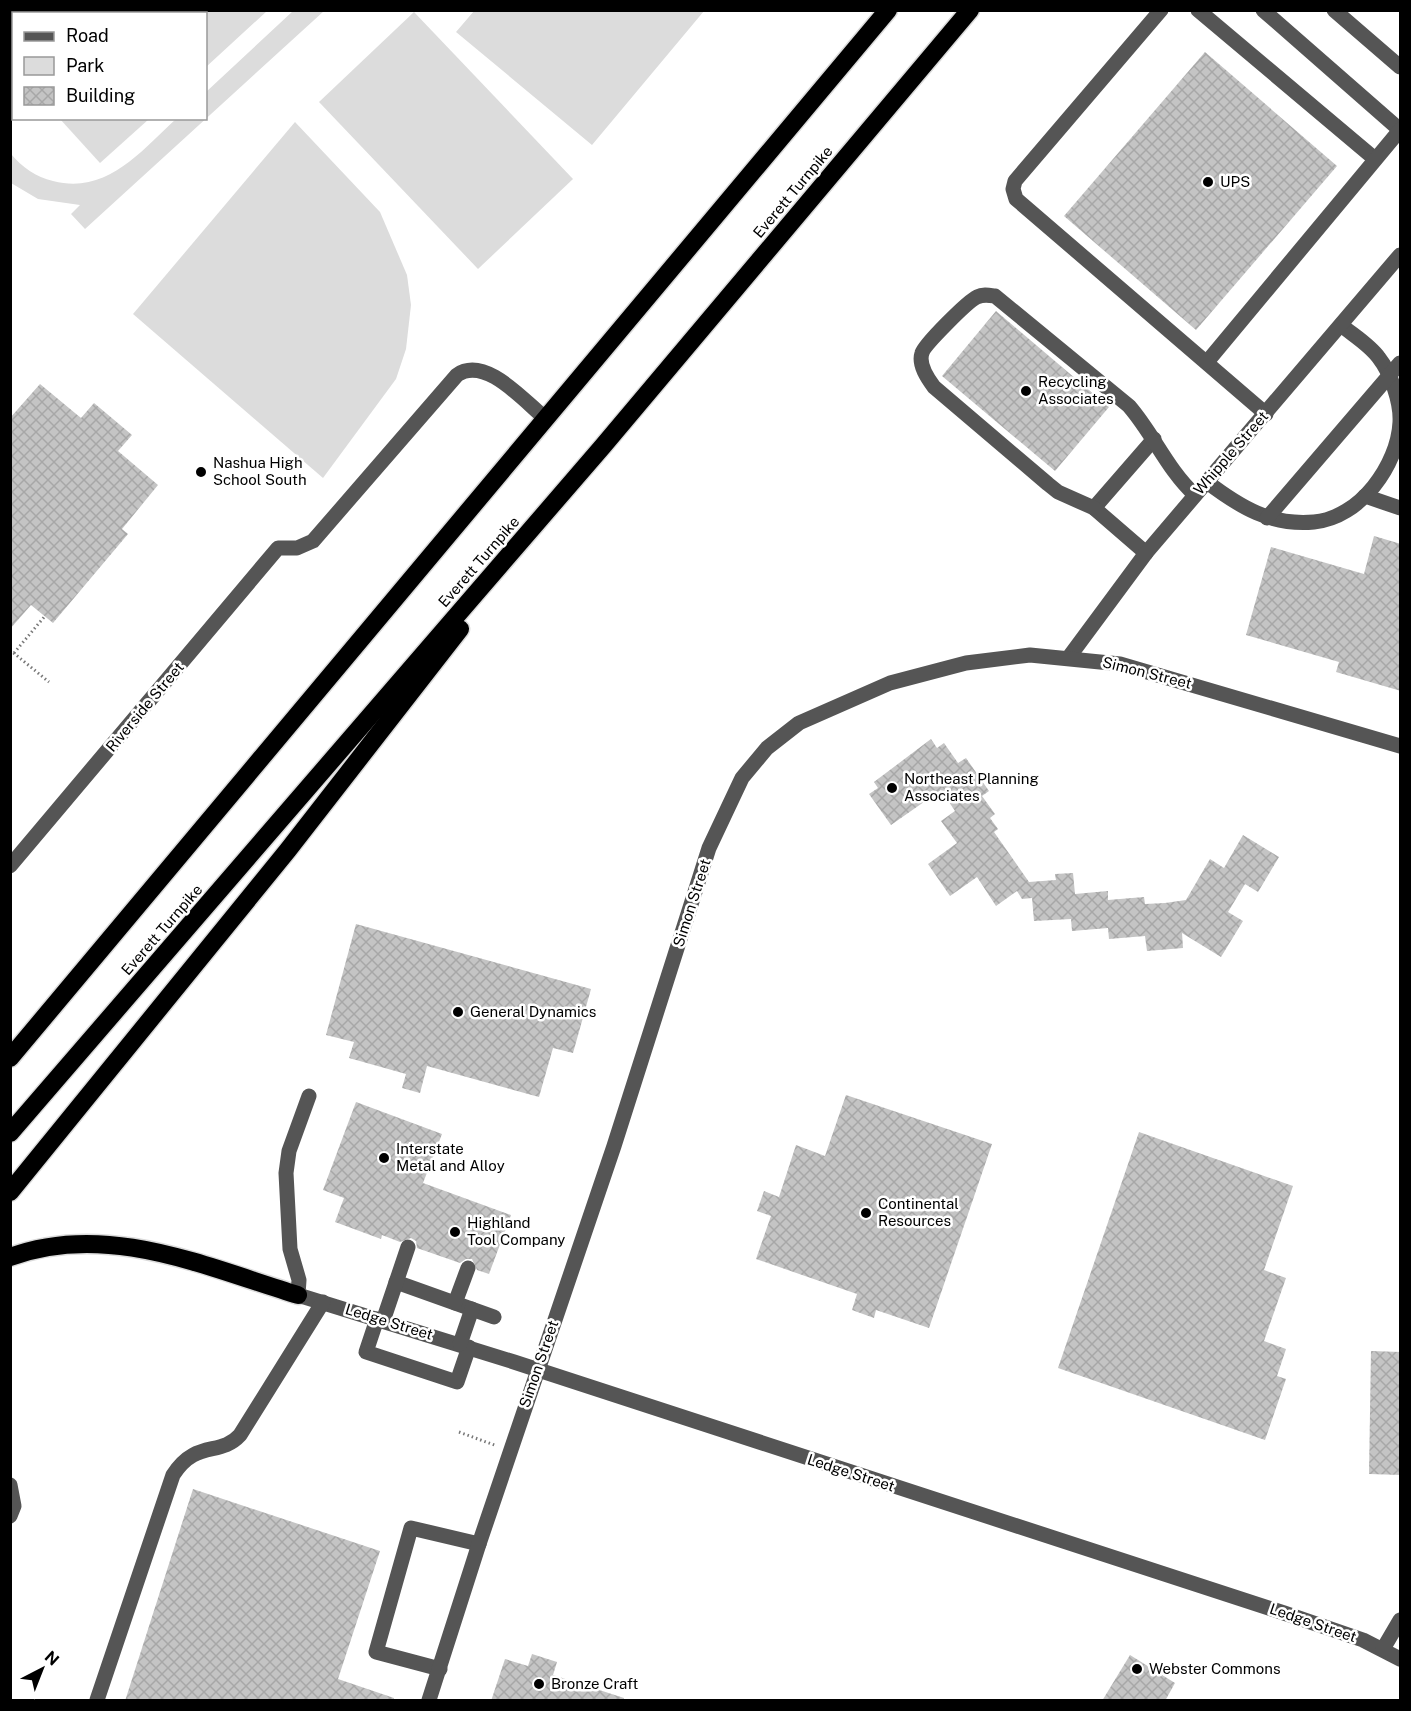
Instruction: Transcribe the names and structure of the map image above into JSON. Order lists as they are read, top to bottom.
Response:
{
  "streets": {
    "highway": ["Everett Turnpike"],
    "street": [
      "Whipple Street",
      "Simon Street",
      "Riverside Street",
      "Ledge Street"
    ]
  },
  "crossings": [
    ["Whipple Street", "Simon Street"],
    ["Simon Street", "Ledge Street"]
  ],
  "places": [
    "UPS",
    "Recycling Associates",
    "Nashua High School South",
    "Northeast Planning Associates",
    "General Dynamics",
    "Interstate Metal and Alloy",
    "Continental Resources",
    "Highland Tool Company",
    "Webster Commons",
    "Bronze Craft"
  ],
  "legend": ["Road", "Park", "Building"],
  "north": "top right"
}
